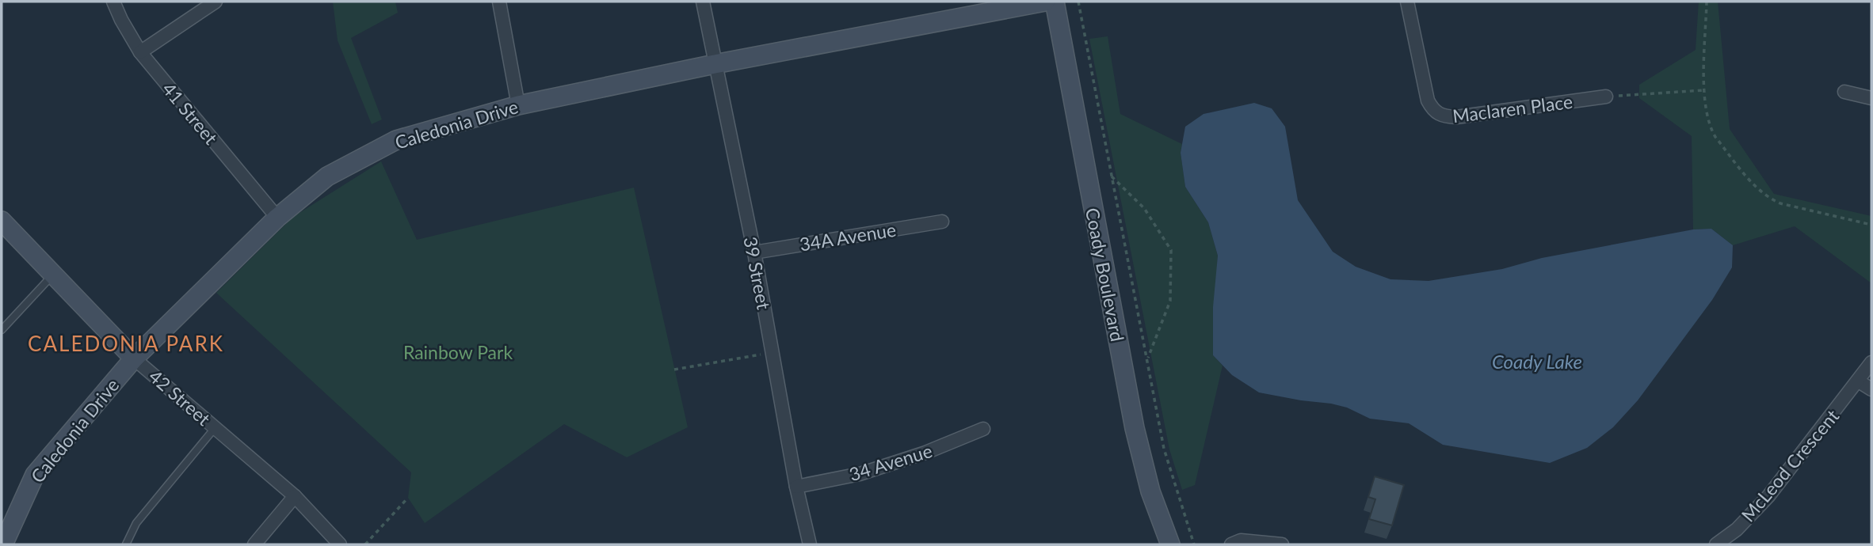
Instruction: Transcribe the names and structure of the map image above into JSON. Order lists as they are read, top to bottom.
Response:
{
  "streets": {
    "street": [
      "Maclaren Place",
      "41 Street",
      "Caledonia Drive",
      "34A Avenue",
      "39 Street",
      "Coady Boulevard",
      "42 Street",
      "34 Avenue",
      "McLeod Crescent"
    ]
  },
  "crossings": [
    ["41 Street", "Caledonia Drive"],
    ["Caledonia Drive", "39 Street"],
    ["Caledonia Drive", "42 Street"],
    ["34A Avenue", "39 Street"],
    ["39 Street", "34 Avenue"]
  ],
  "districts": ["CALEDONIA PARK"],
  "water": ["Coady Lake"],
  "parks": ["Rainbow Park"]
}
